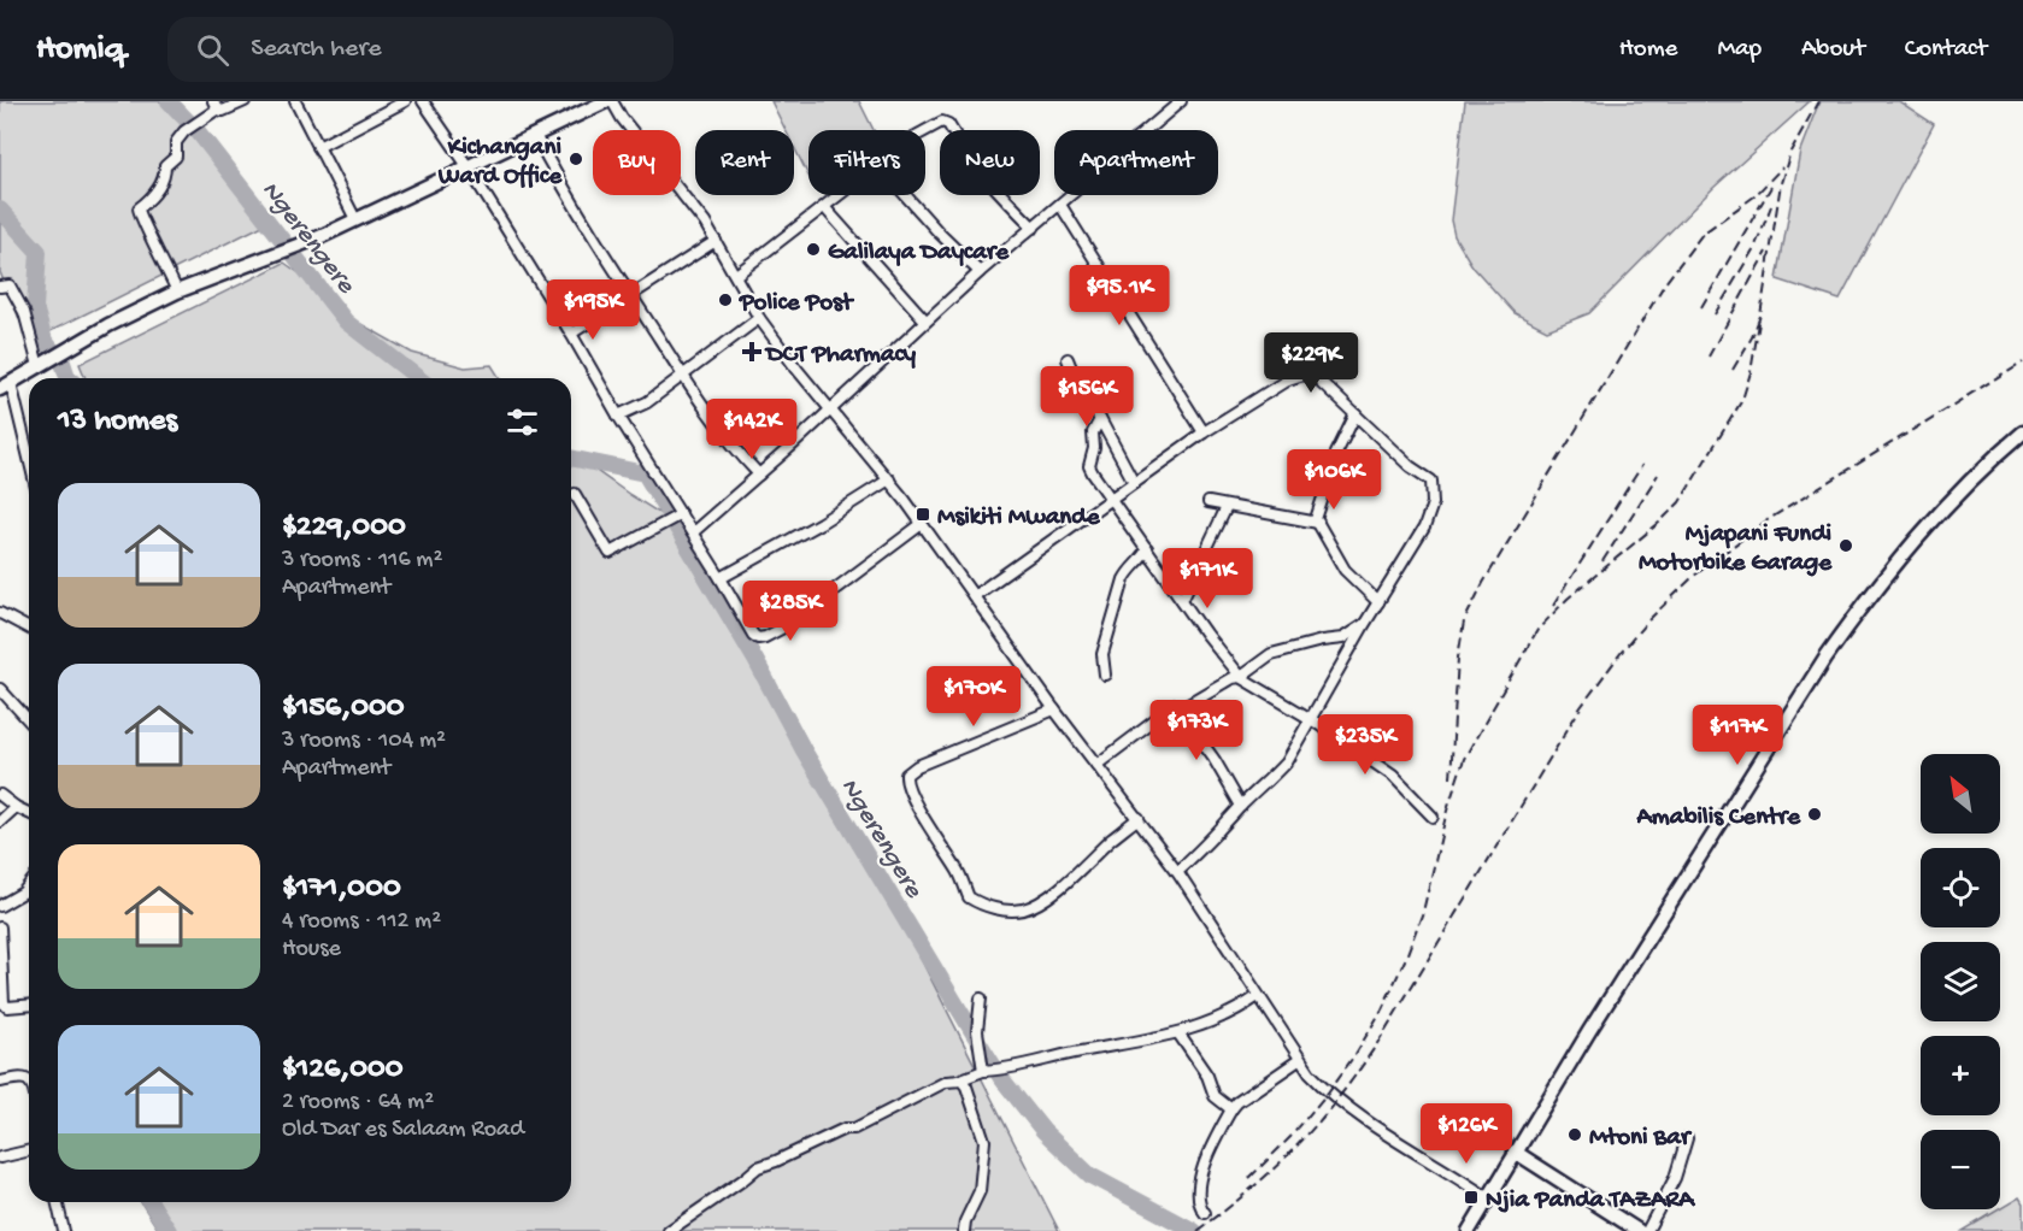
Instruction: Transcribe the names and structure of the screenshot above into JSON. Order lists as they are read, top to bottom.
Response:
{
  "water": ["Ngerengere"],
  "places": {
    "other": [
      "Kichangani Ward Office",
      "Galilaya Daycare",
      "Police Post",
      "Mjapani Fundi Motorbike Garage",
      "Amabilis Centre",
      "Mtoni Bar"
    ],
    "health": ["DCT Pharmacy"],
    "transit": ["Msikiti Mwande", "Njia Panda TAZARA"]
  },
  "north": "top left",
  "page": {
    "header": "Homiq",
    "search": "Search here",
    "nav": [
      "Home",
      "Map",
      "About",
      "Contact"
    ],
    "chip": [
      "Buy",
      "Rent",
      "Filters",
      "New",
      "Apartment"
    ],
    "price": [
      "$95.1K",
      "$195K",
      "$229K",
      "$156K",
      "$142K",
      "$106K",
      "$171K",
      "$285K",
      "$170K",
      "$173K",
      "$117K",
      "$235K",
      "$126K"
    ],
    "heading": "13 homes",
    "list": [
      {
        "name": "$229,000",
        "note": "3 rooms · 116 m² · Apartment"
      },
      {
        "name": "$156,000",
        "note": "3 rooms · 104 m² · Apartment"
      },
      {
        "name": "$171,000",
        "note": "4 rooms · 112 m² · House"
      },
      {
        "name": "$126,000",
        "note": "2 rooms · 64 m² · Old Dar es Salaam Road"
      }
    ],
    "map_buttons": ["+", "−"]
  }
}
